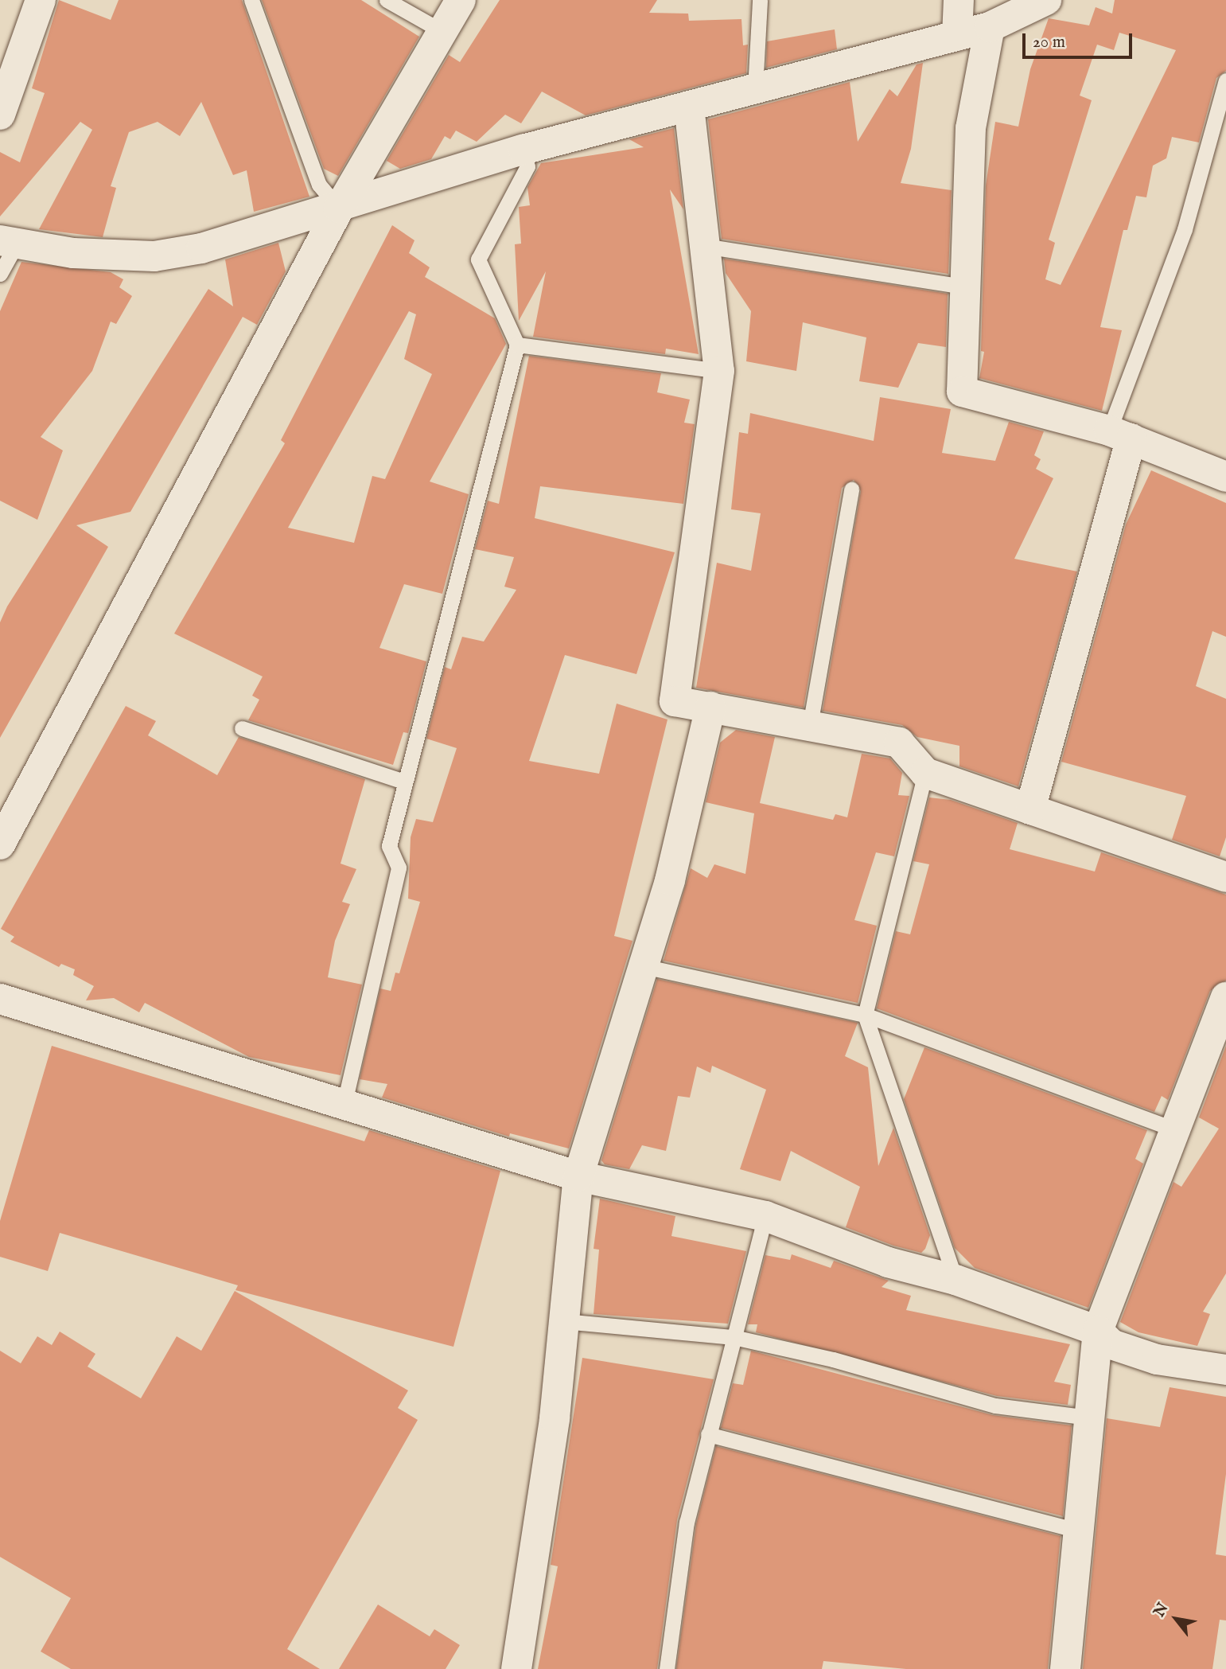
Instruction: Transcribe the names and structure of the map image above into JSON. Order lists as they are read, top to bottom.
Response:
{
  "scale_bar": "20 m",
  "north": "top left"
}
